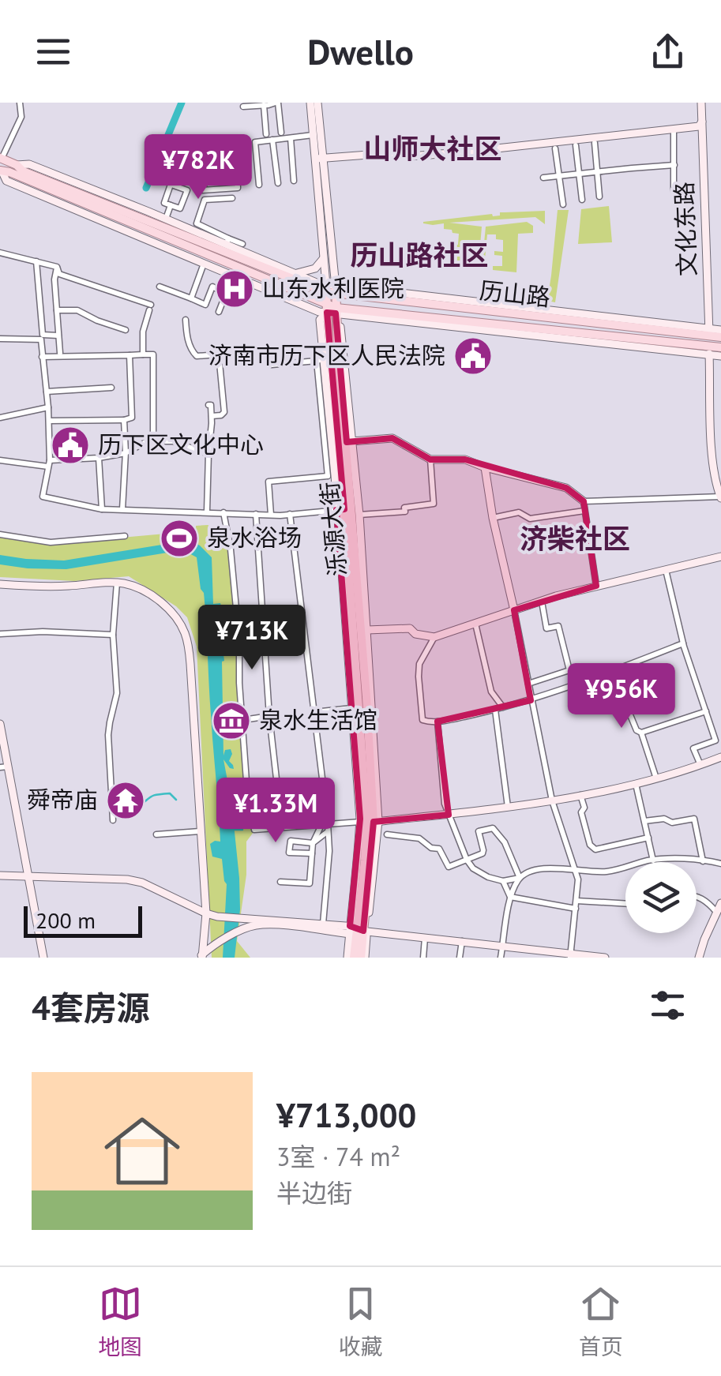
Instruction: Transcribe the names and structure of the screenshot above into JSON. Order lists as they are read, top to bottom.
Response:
{
  "streets": {
    "main road": ["历山路", "泺源大街"],
    "street": ["文化东路"]
  },
  "crossings": [
    ["文化东路", "历山路"],
    ["历山路", "泺源大街"]
  ],
  "districts": ["山师大社区", "历山路社区", "济柴社区"],
  "places": {
    "hospital": ["山东水利医院"],
    "public building": ["济南市历下区人民法院", "历下区文化中心"],
    "sports": ["泉水浴场"],
    "museum": ["泉水生活馆"],
    "temple": ["舜帝庙"]
  },
  "scale_bar": "200 m",
  "page": {
    "header": "Dwello",
    "price": [
      "¥782K",
      "¥713K",
      "¥956K",
      "¥1.33M"
    ],
    "scale": "200 m",
    "heading": "4套房源",
    "list": [
      {
        "name": "¥713,000",
        "note": "3室 · 74 m² · 半边街"
      }
    ],
    "tabs": ["地图", "收藏", "首页"]
  }
}
